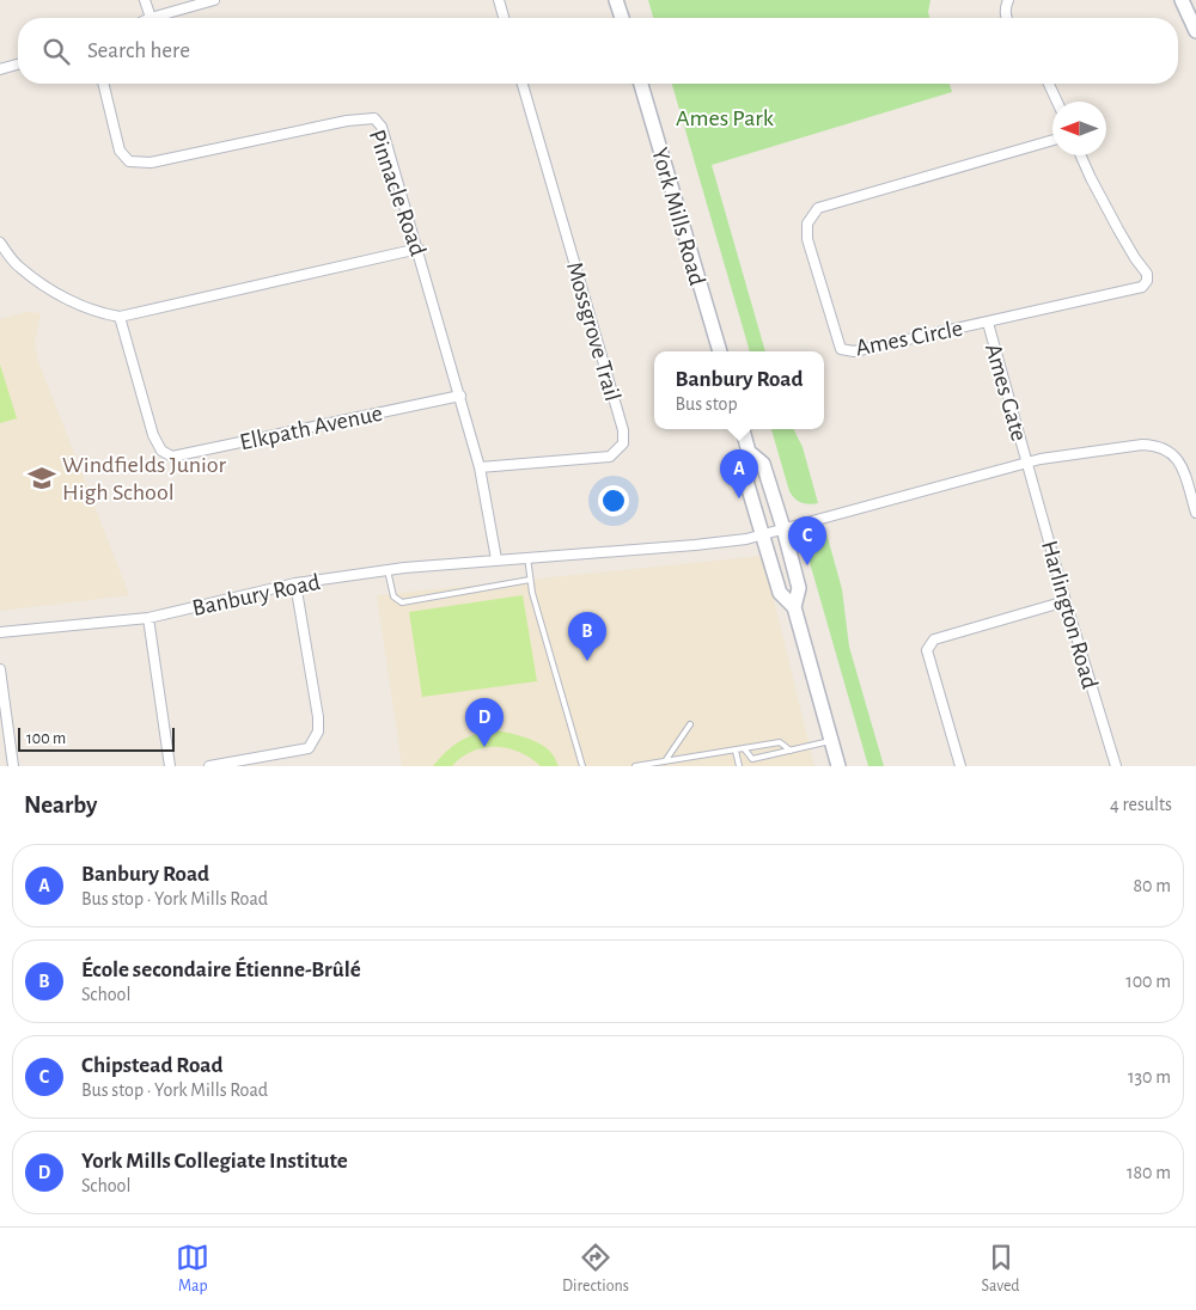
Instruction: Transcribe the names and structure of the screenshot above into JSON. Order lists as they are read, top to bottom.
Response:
{
  "streets": {
    "main road": ["York Mills Road"],
    "street": [
      "Pinnacle Road",
      "Mossgrove Trail",
      "Ames Circle",
      "Ames Gate",
      "Elkpath Avenue",
      "Banbury Road",
      "Harlington Road"
    ]
  },
  "crossings": [
    ["Pinnacle Road", "Mossgrove Trail"],
    ["Pinnacle Road", "Elkpath Avenue"],
    ["Pinnacle Road", "Banbury Road"],
    ["Ames Circle", "Ames Gate"],
    ["Ames Gate", "Banbury Road"],
    ["Ames Gate", "Harlington Road"],
    ["Banbury Road", "Harlington Road"]
  ],
  "parks": ["Ames Park"],
  "places": {
    "school or university": ["Windfields Junior High School"]
  },
  "scale_bar": "100 m",
  "north": "left",
  "page": {
    "search": "Search here",
    "popup": ["Banbury Road", "Bus stop"],
    "pins": [
      "A",
      "C",
      "B",
      "D"
    ],
    "scale": "100 m",
    "heading": ["Nearby", "4 results"],
    "list": [
      {
        "mark": "A",
        "name": "Banbury Road",
        "note": "Bus stop · York Mills Road",
        "value": "80 m"
      },
      {
        "mark": "B",
        "name": "École secondaire Étienne-Brûlé",
        "note": "School",
        "value": "100 m"
      },
      {
        "mark": "C",
        "name": "Chipstead Road",
        "note": "Bus stop · York Mills Road",
        "value": "130 m"
      },
      {
        "mark": "D",
        "name": "York Mills Collegiate Institute",
        "note": "School",
        "value": "180 m"
      }
    ],
    "nav": ["Map", "Directions", "Saved"]
  }
}
